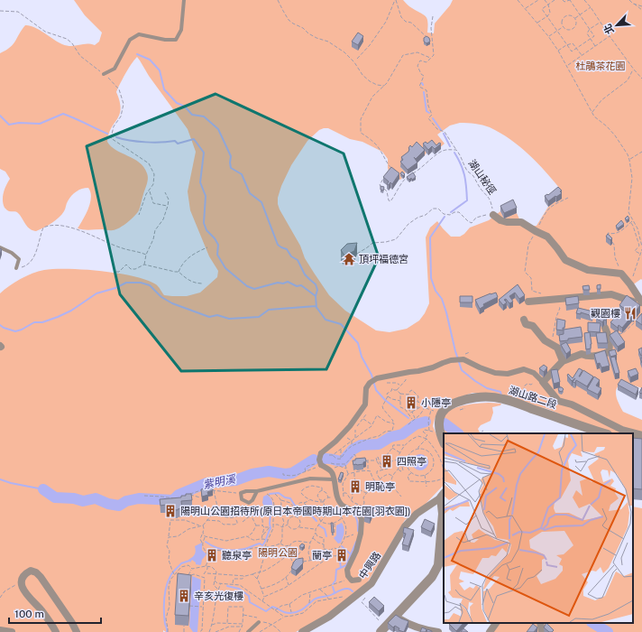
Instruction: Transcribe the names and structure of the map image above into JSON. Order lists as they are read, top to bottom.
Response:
{
  "streets": {
    "street": ["湖山路二段", "中興路"],
    "path": ["湖山秘徑"]
  },
  "water": ["紫明溪"],
  "parks": ["杜鵑茶花園", "陽明公園"],
  "places": {
    "temple": ["頂坪福德宮"],
    "restaurant": ["觀園樓"],
    "building": [
      "小隱亭",
      "四照亭",
      "明恥亭",
      "陽明山公園招待所(原日本帝國時期山本花園[羽衣園])",
      "聽泉亭",
      "蘭亭",
      "辛亥光復樓"
    ]
  },
  "scale_bar": "100 m",
  "north": "bottom left"
}
